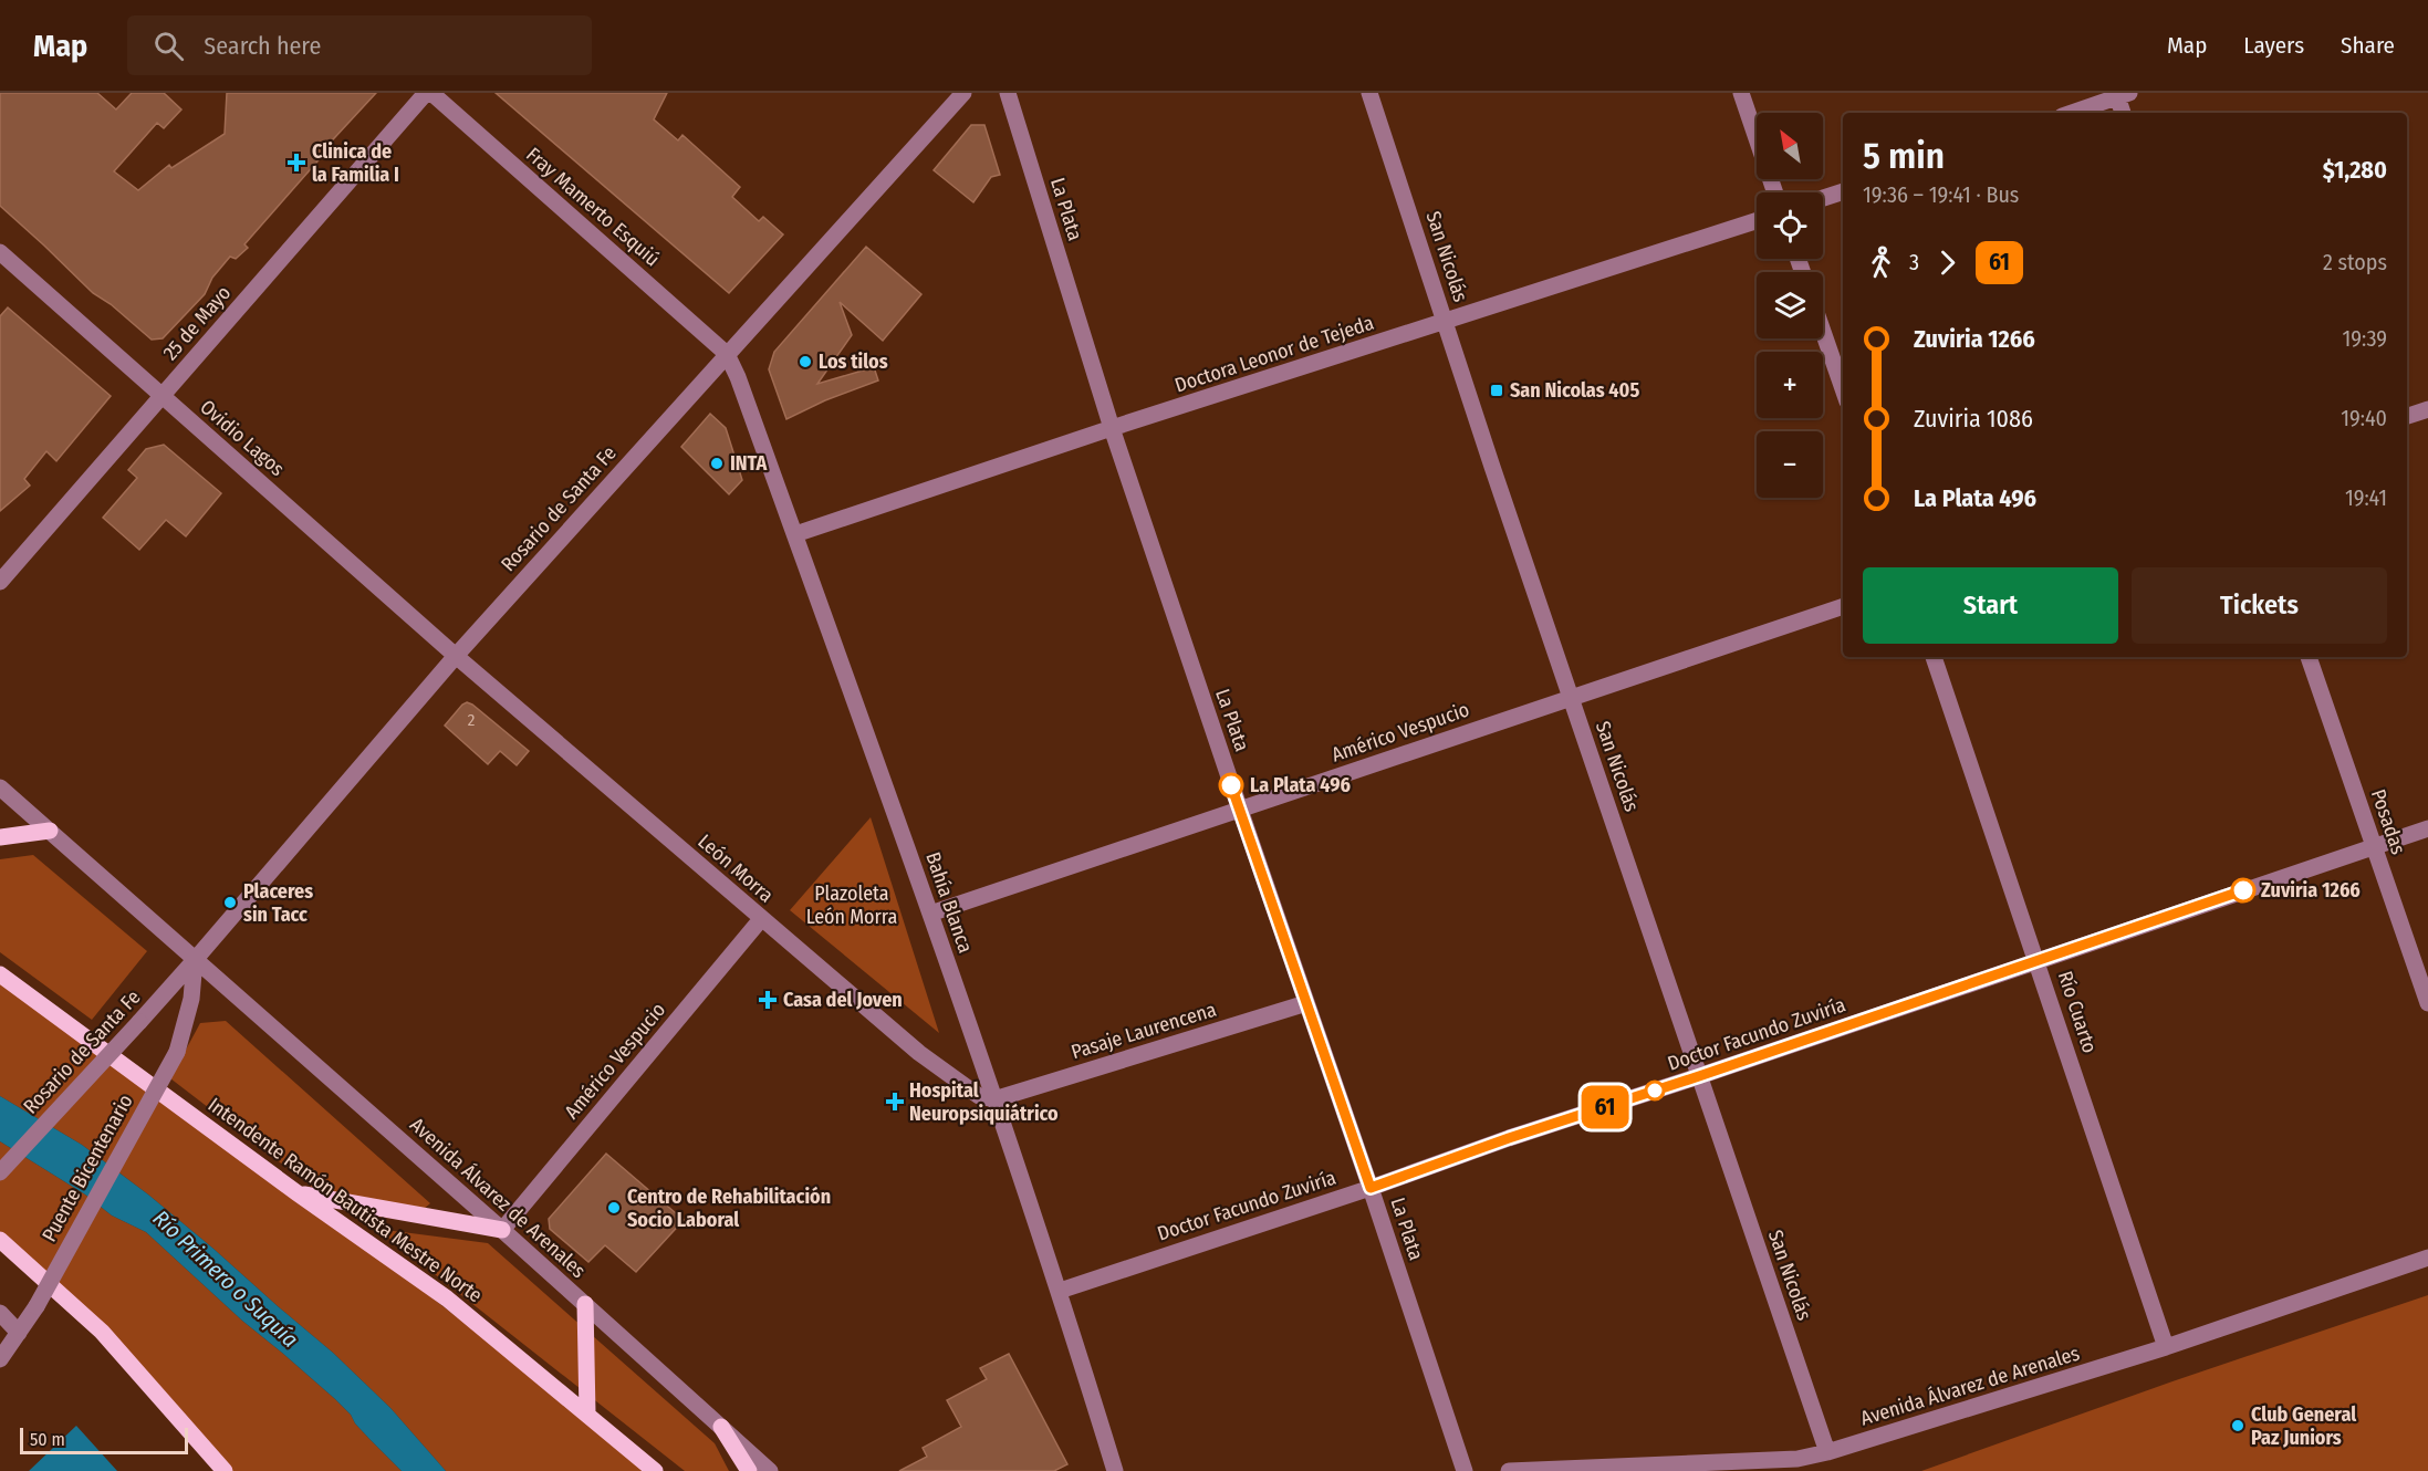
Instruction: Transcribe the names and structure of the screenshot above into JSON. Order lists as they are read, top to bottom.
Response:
{
  "streets": {
    "main road": ["Intendente Ramón Bautista Mestre Norte"],
    "street": [
      "Fray Mamerto Esquiú",
      "La Plata",
      "San Nicolás",
      "25 de Mayo",
      "Doctora Leonor de Tejeda",
      "Ovidio Lagos",
      "Rosario de Santa Fe",
      "Américo Vespucio",
      "Posadas",
      "León Morra",
      "Bahía Blanca",
      "Río Cuarto",
      "Pasaje Laurencena",
      "Doctor Facundo Zuviría",
      "Puente Bicentenario",
      "Avenida Álvarez de Arenales"
    ]
  },
  "crossings": [
    ["Fray Mamerto Esquiú", "Rosario de Santa Fe"],
    ["Fray Mamerto Esquiú", "Bahía Blanca"],
    ["La Plata", "Doctora Leonor de Tejeda"],
    ["La Plata", "Américo Vespucio"],
    ["La Plata", "Pasaje Laurencena"],
    ["La Plata", "Doctor Facundo Zuviría"],
    ["San Nicolás", "Doctora Leonor de Tejeda"],
    ["San Nicolás", "Américo Vespucio"],
    ["San Nicolás", "Doctor Facundo Zuviría"],
    ["San Nicolás", "Avenida Álvarez de Arenales"],
    ["25 de Mayo", "Ovidio Lagos"],
    ["Doctora Leonor de Tejeda", "Bahía Blanca"],
    ["Ovidio Lagos", "Rosario de Santa Fe"],
    ["Ovidio Lagos", "León Morra"],
    ["Rosario de Santa Fe", "León Morra"],
    ["Rosario de Santa Fe", "Bahía Blanca"],
    ["Rosario de Santa Fe", "Puente Bicentenario"],
    ["Rosario de Santa Fe", "Avenida Álvarez de Arenales"],
    ["Américo Vespucio", "León Morra"],
    ["Américo Vespucio", "Bahía Blanca"],
    ["Américo Vespucio", "Avenida Álvarez de Arenales"],
    ["Posadas", "Doctor Facundo Zuviría"],
    ["León Morra", "Bahía Blanca"],
    ["León Morra", "Pasaje Laurencena"],
    ["Bahía Blanca", "Pasaje Laurencena"],
    ["Bahía Blanca", "Doctor Facundo Zuviría"],
    ["Río Cuarto", "Doctor Facundo Zuviría"],
    ["Río Cuarto", "Avenida Álvarez de Arenales"],
    ["Puente Bicentenario", "Avenida Álvarez de Arenales"]
  ],
  "water": ["Río Primero o Suquía"],
  "parks": ["Plazoleta León Morra"],
  "places": {
    "health": ["Clinica de la Familia I", "Casa del Joven", "Hospital Neuropsiquiátrico"],
    "other": [
      "Los tilos",
      "INTA",
      "La Plata 496",
      "Zuviria 1266",
      "Placeres sin Tacc",
      "Centro de Rehabilitación Socio Laboral",
      "Club General Paz Juniors"
    ],
    "transit": ["San Nicolas 405"]
  },
  "lines": ["bus line 61"],
  "house_numbers": ["2"],
  "scale_bar": "50 m",
  "north": "top left",
  "page": {
    "header": "Map",
    "search": "Search here",
    "nav": ["Map", "Layers", "Share"],
    "on_map": "61",
    "map_buttons": ["+", "−"],
    "heading": ["5 min", "19:36 – 19:41 · Bus", "$1,280"],
    "legs": ["3", "61", "2 stops"],
    "list": [
      {
        "name": "Zuviria 1266",
        "value": "19:39"
      },
      {
        "name": "Zuviria 1086",
        "value": "19:40"
      },
      {
        "name": "La Plata 496",
        "value": "19:41"
      }
    ],
    "buttons": ["Start", "Tickets"],
    "scale": "50 m"
  }
}
